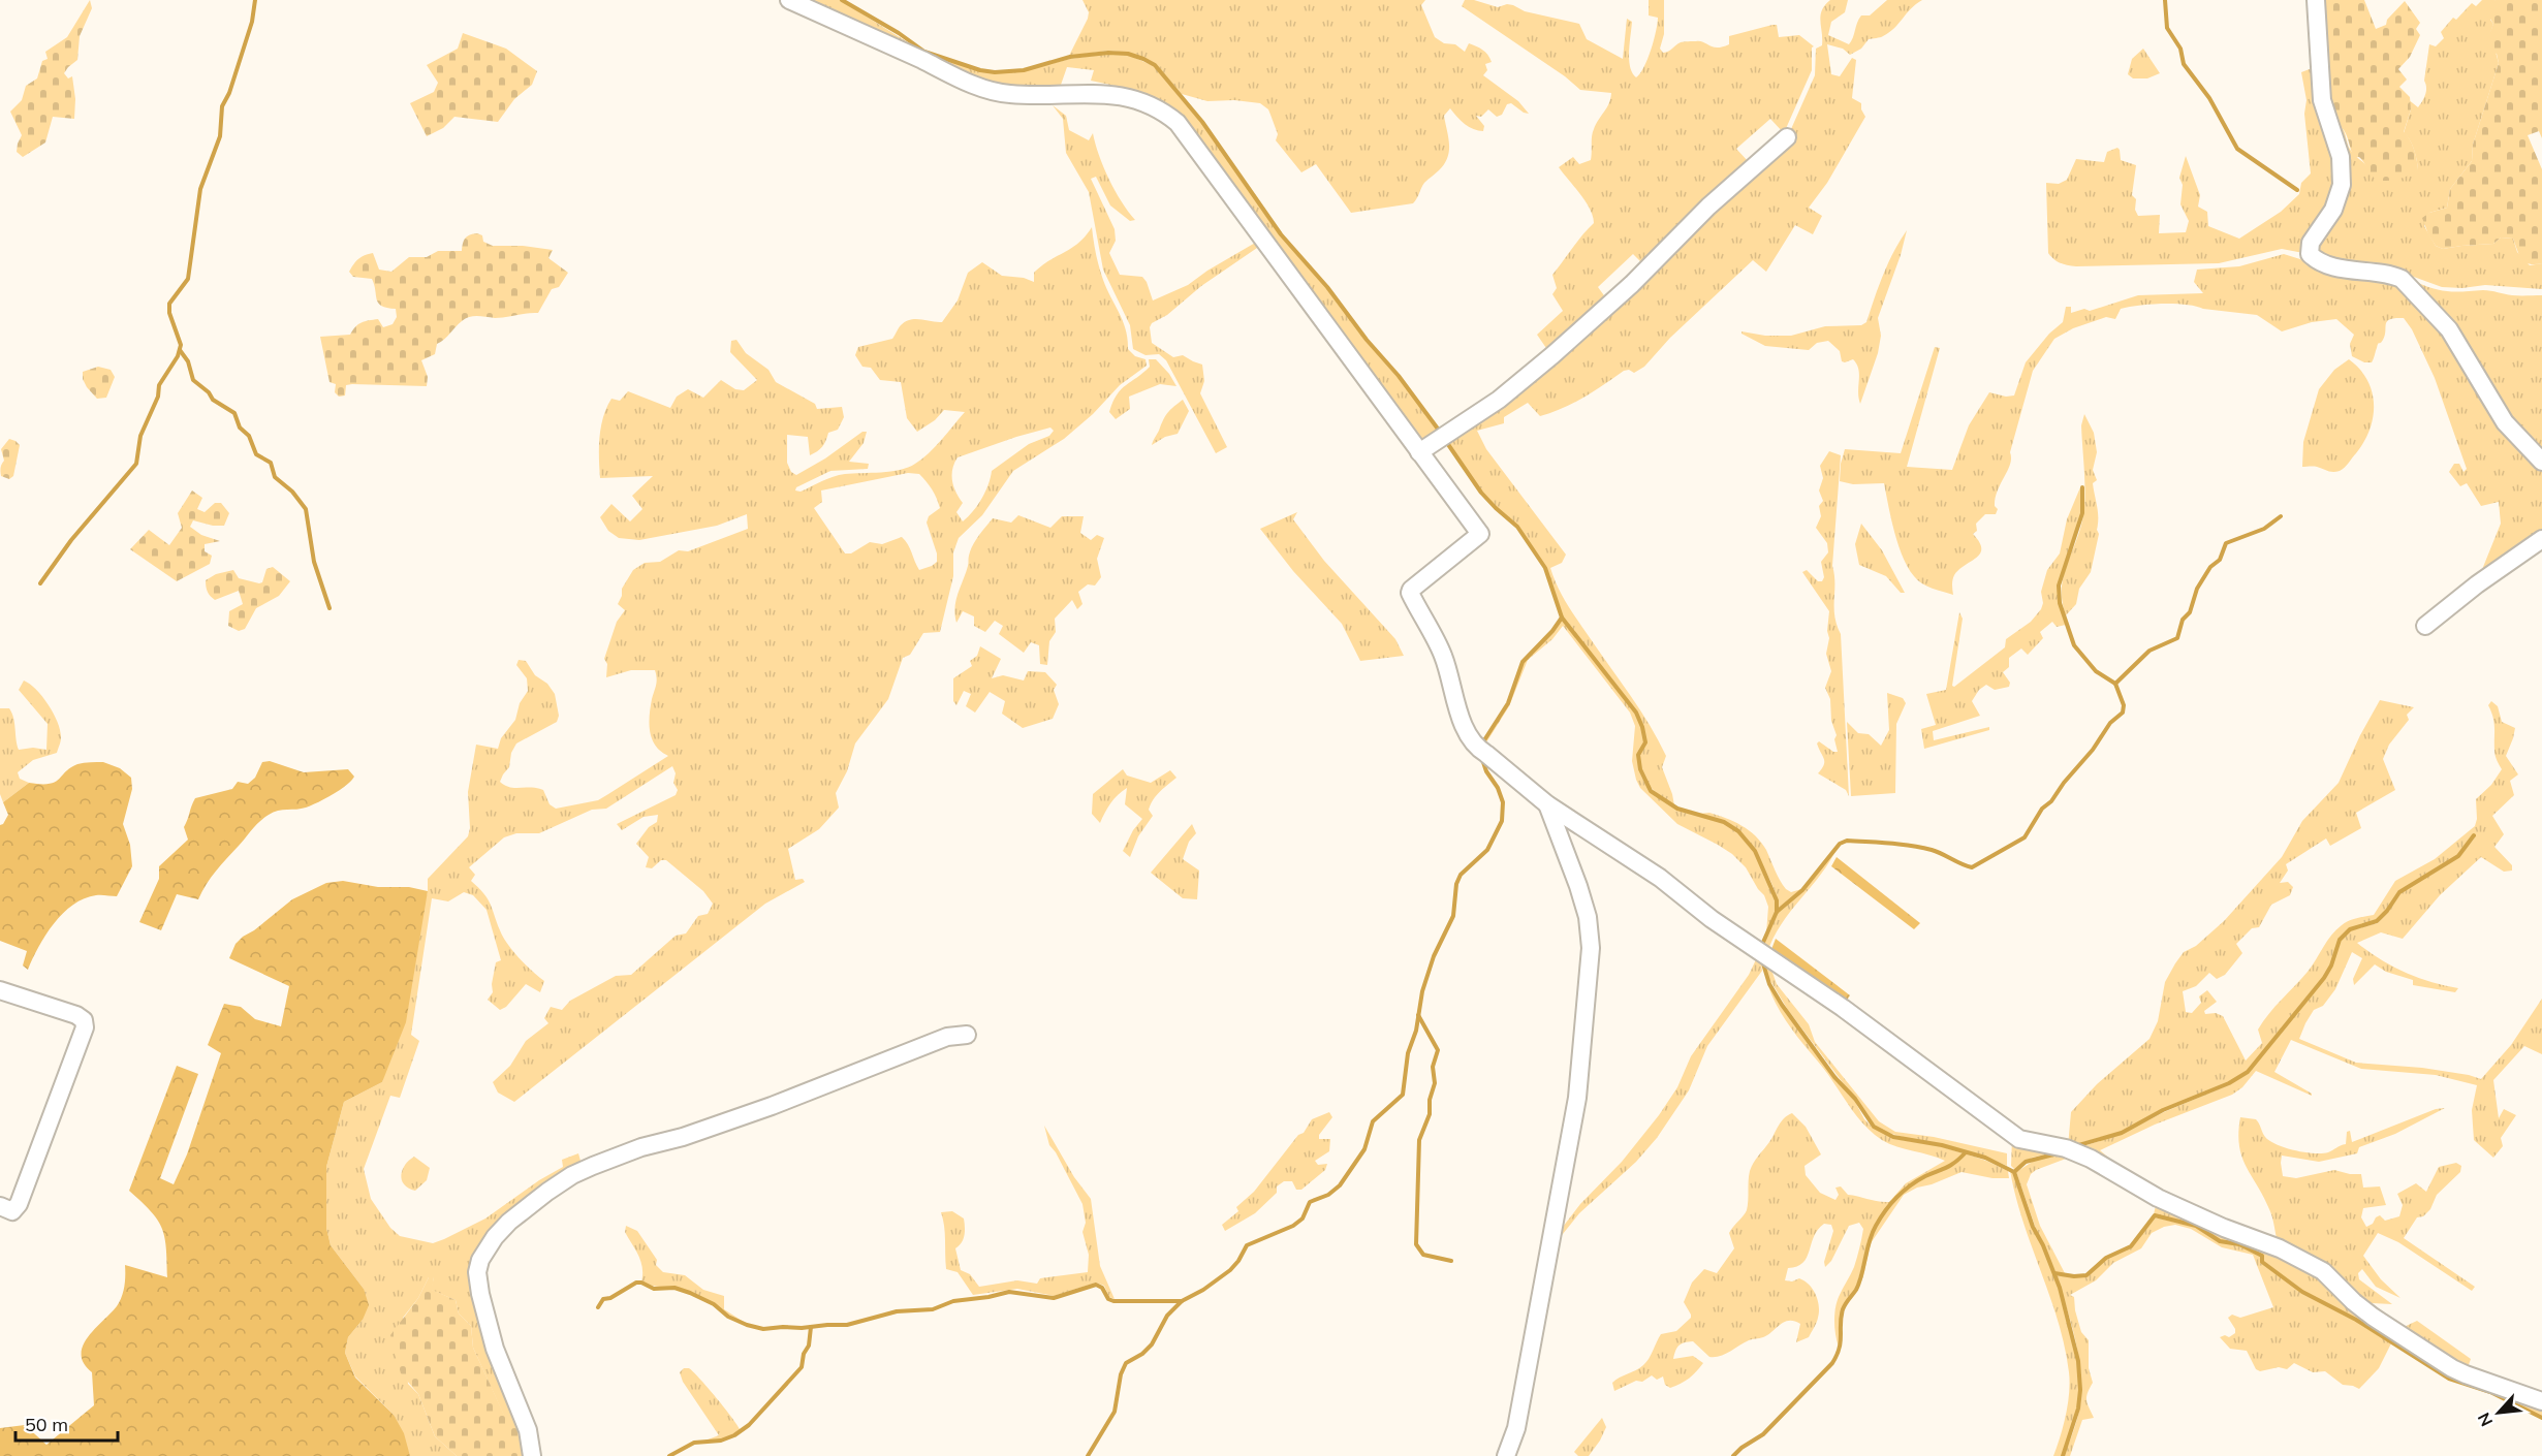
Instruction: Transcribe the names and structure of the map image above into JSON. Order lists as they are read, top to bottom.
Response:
{
  "scale_bar": "50 m",
  "north": "bottom left"
}
